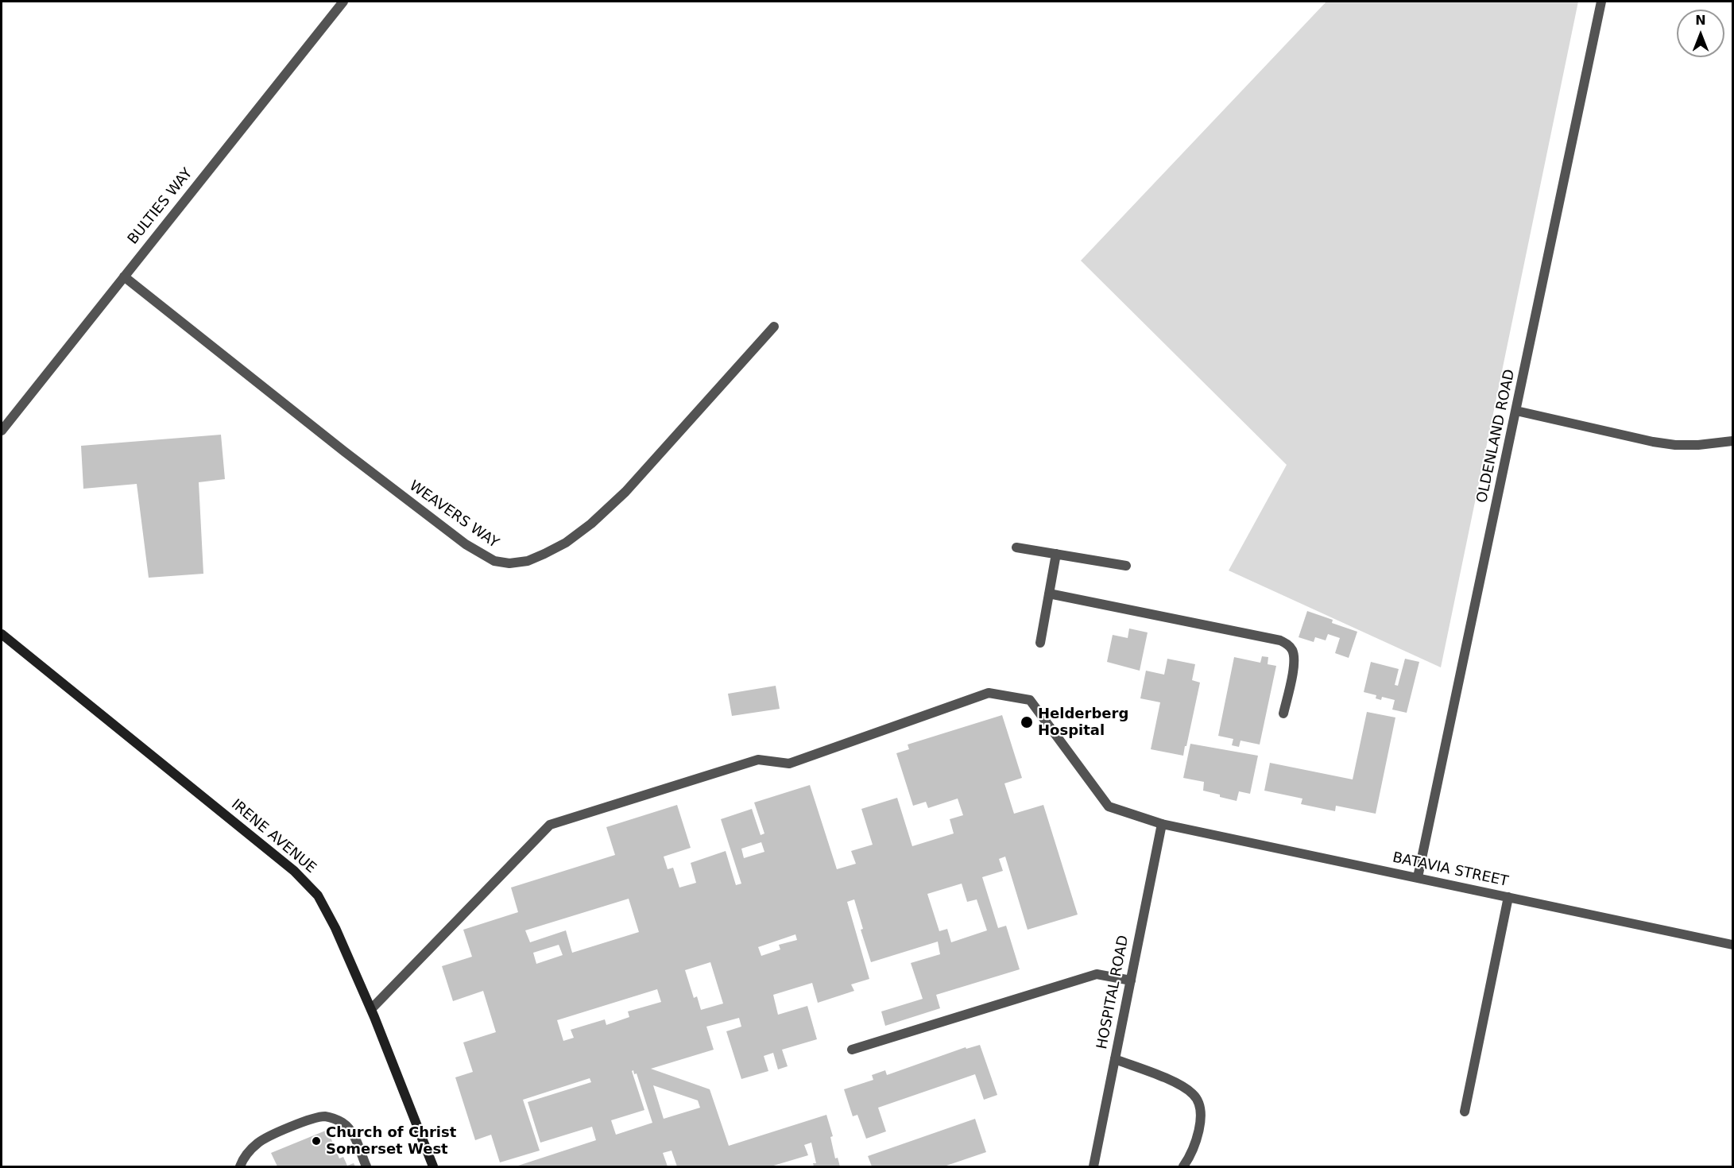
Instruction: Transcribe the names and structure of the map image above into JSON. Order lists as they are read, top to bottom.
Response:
{
  "streets": {
    "street": [
      "BULTIES WAY",
      "OLDENLAND ROAD",
      "WEAVERS WAY",
      "IRENE AVENUE",
      "BATAVIA STREET",
      "HOSPITAL ROAD"
    ]
  },
  "crossings": [
    ["BULTIES WAY", "WEAVERS WAY"],
    ["OLDENLAND ROAD", "BATAVIA STREET"],
    ["IRENE AVENUE", "BATAVIA STREET"],
    ["BATAVIA STREET", "HOSPITAL ROAD"]
  ],
  "places": ["Helderberg Hospital", "Church of Christ Somerset West"],
  "north": "top"
}
